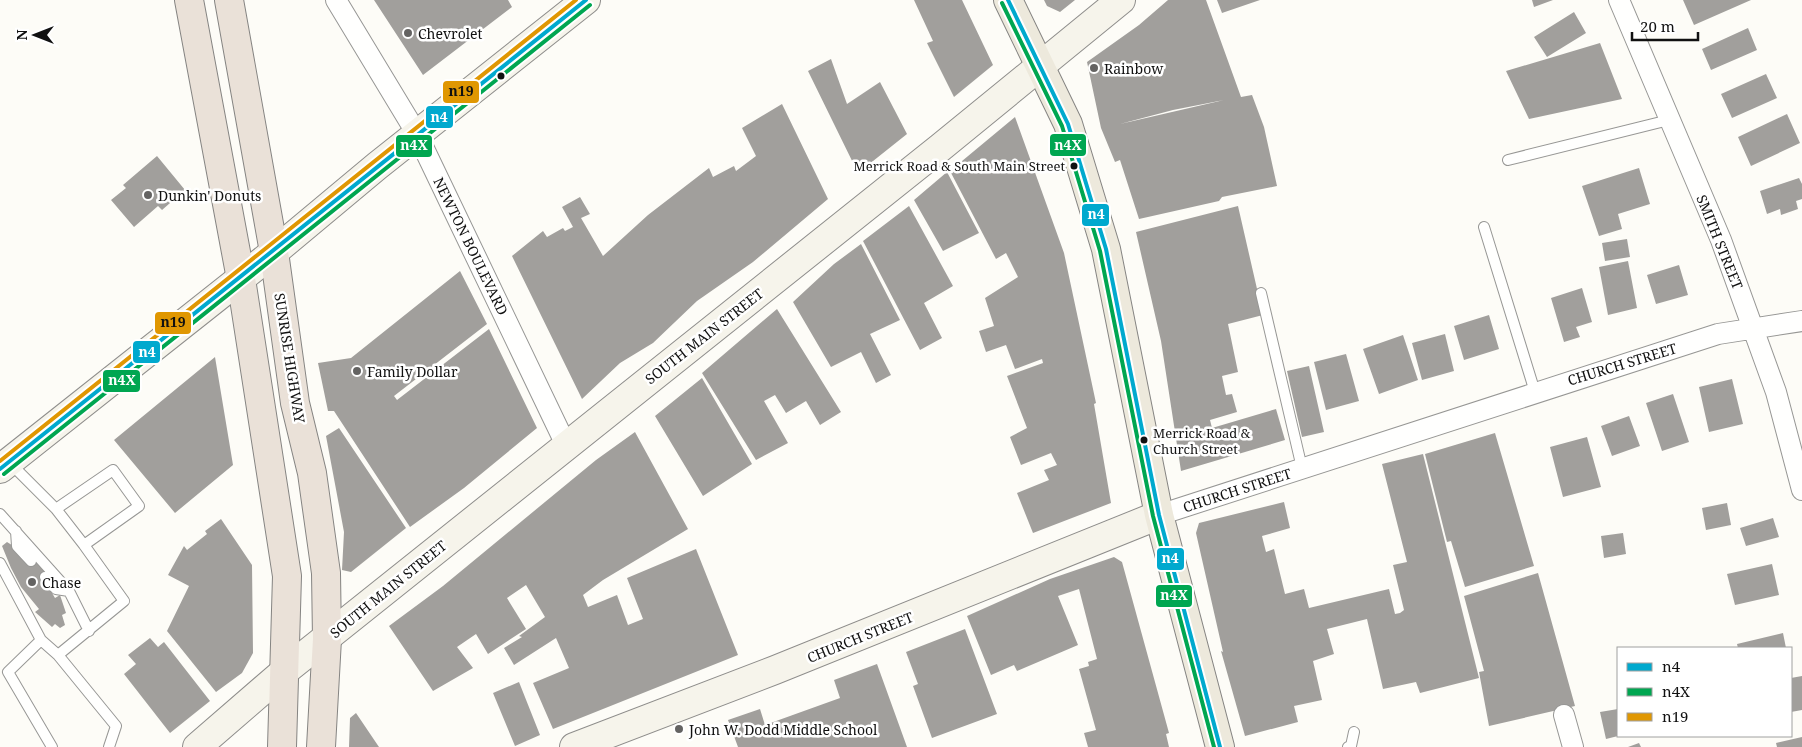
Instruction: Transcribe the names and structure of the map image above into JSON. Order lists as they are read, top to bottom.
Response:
{
  "streets": {
    "highway": ["SUNRISE HIGHWAY"],
    "street": [
      "SMITH STREET",
      "NEWTON BOULEVARD",
      "SOUTH MAIN STREET",
      "CHURCH STREET"
    ]
  },
  "crossings": [
    ["SMITH STREET", "CHURCH STREET"],
    ["NEWTON BOULEVARD", "SOUTH MAIN STREET"],
    ["SOUTH MAIN STREET", "SUNRISE HIGHWAY"]
  ],
  "places": [
    "Chevrolet",
    "Rainbow",
    "Merrick Road & South Main Street",
    "Dunkin' Donuts",
    "Family Dollar",
    "Merrick Road & Church Street",
    "Chase",
    "John W. Dodd Middle School"
  ],
  "lines": ["transit line n4", "transit line n19", "transit line n4X"],
  "legend": ["n4", "n4X", "n19"],
  "scale_bar": "20 m",
  "north": "left"
}
